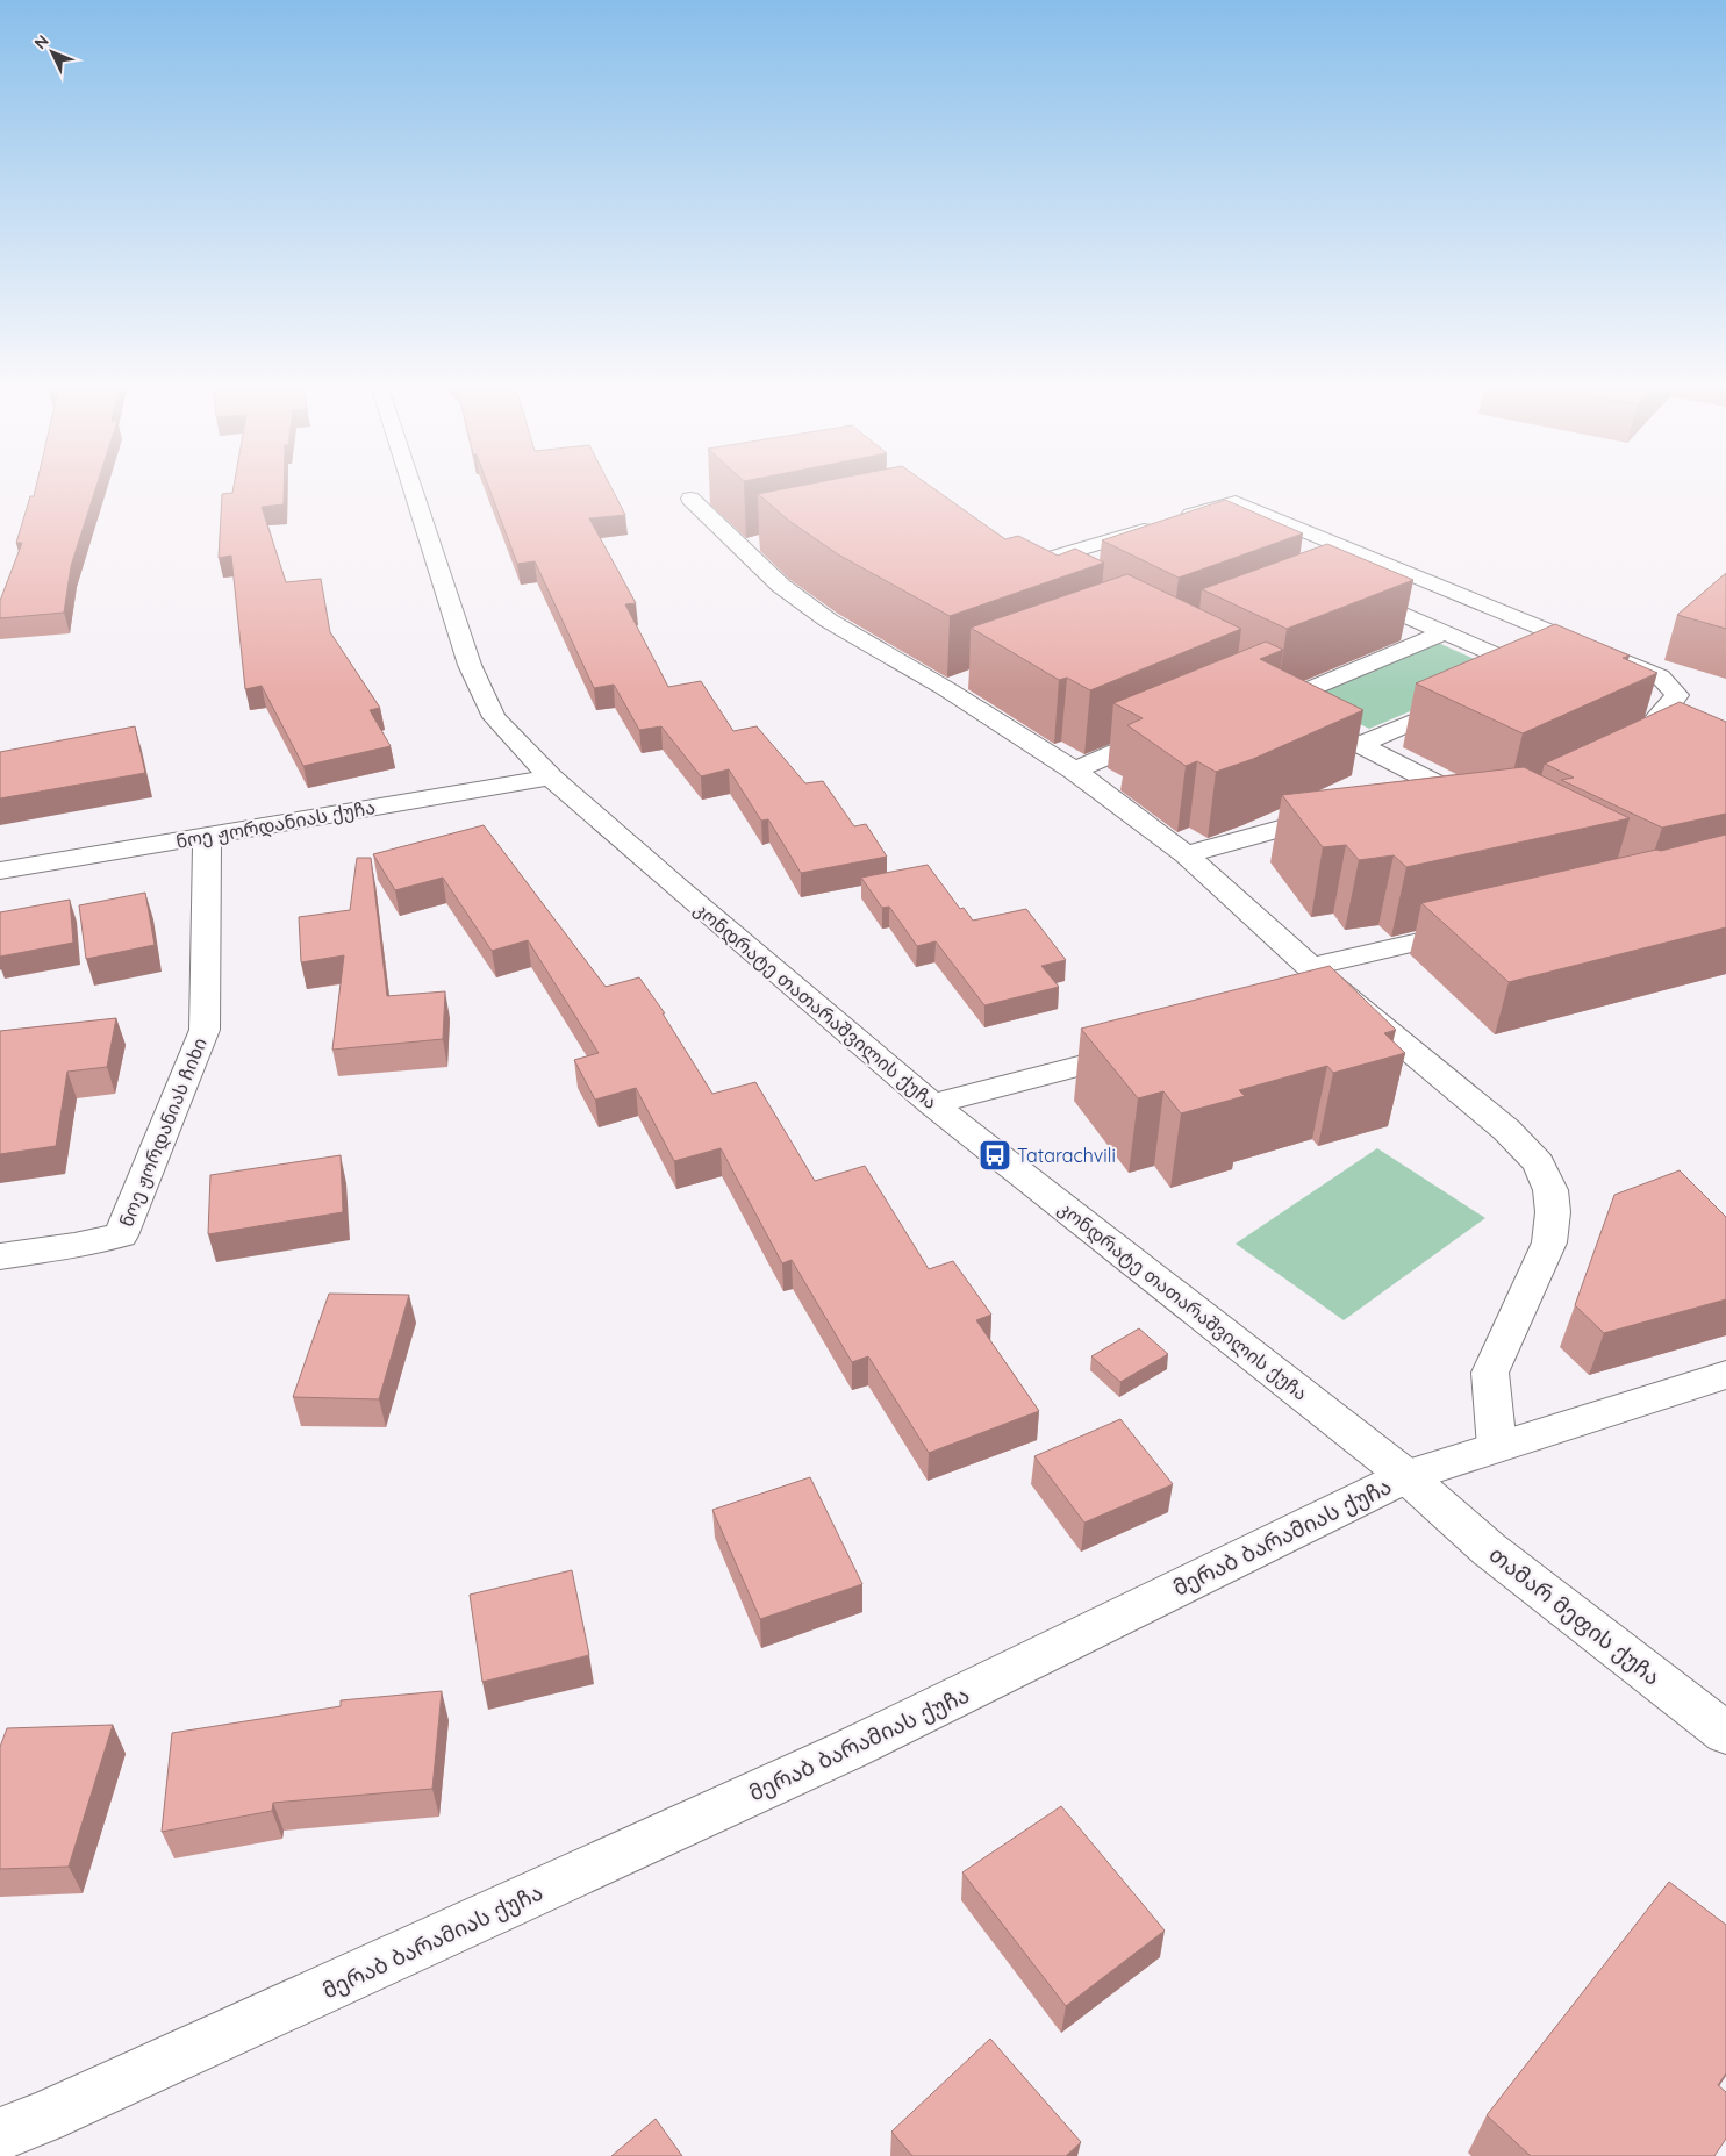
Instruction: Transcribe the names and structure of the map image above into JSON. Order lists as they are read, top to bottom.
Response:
{
  "streets": {
    "street": [
      "ნოე ჟორდანიას ქუჩა",
      "კონდრატე თათარაშვილის ქუჩა",
      "ნოე ჟორდანიას ჩიხი",
      "მერაბ ბარამიას ქუჩა",
      "თამარ მეფის ქუჩა"
    ]
  },
  "crossings": [
    ["ნოე ჟორდანიას ქუჩა", "კონდრატე თათარაშვილის ქუჩა"],
    ["ნოე ჟორდანიას ქუჩა", "ნოე ჟორდანიას ჩიხი"],
    ["კონდრატე თათარაშვილის ქუჩა", "მერაბ ბარამიას ქუჩა"],
    ["კონდრატე თათარაშვილის ქუჩა", "თამარ მეფის ქუჩა"],
    ["მერაბ ბარამიას ქუჩა", "თამარ მეფის ქუჩა"]
  ],
  "places": {
    "bus stop": ["Tatarachvili"]
  },
  "north": "top left"
}
